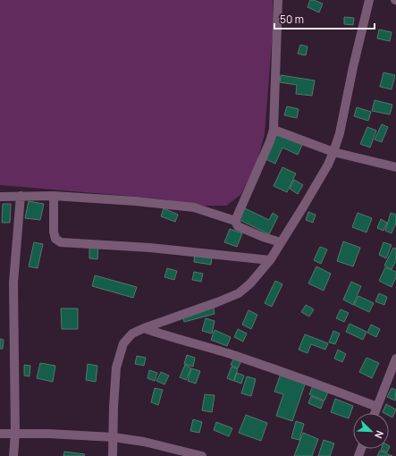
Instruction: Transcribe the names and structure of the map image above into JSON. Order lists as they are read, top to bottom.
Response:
{
  "scale_bar": "50 m",
  "north": "bottom right"
}
